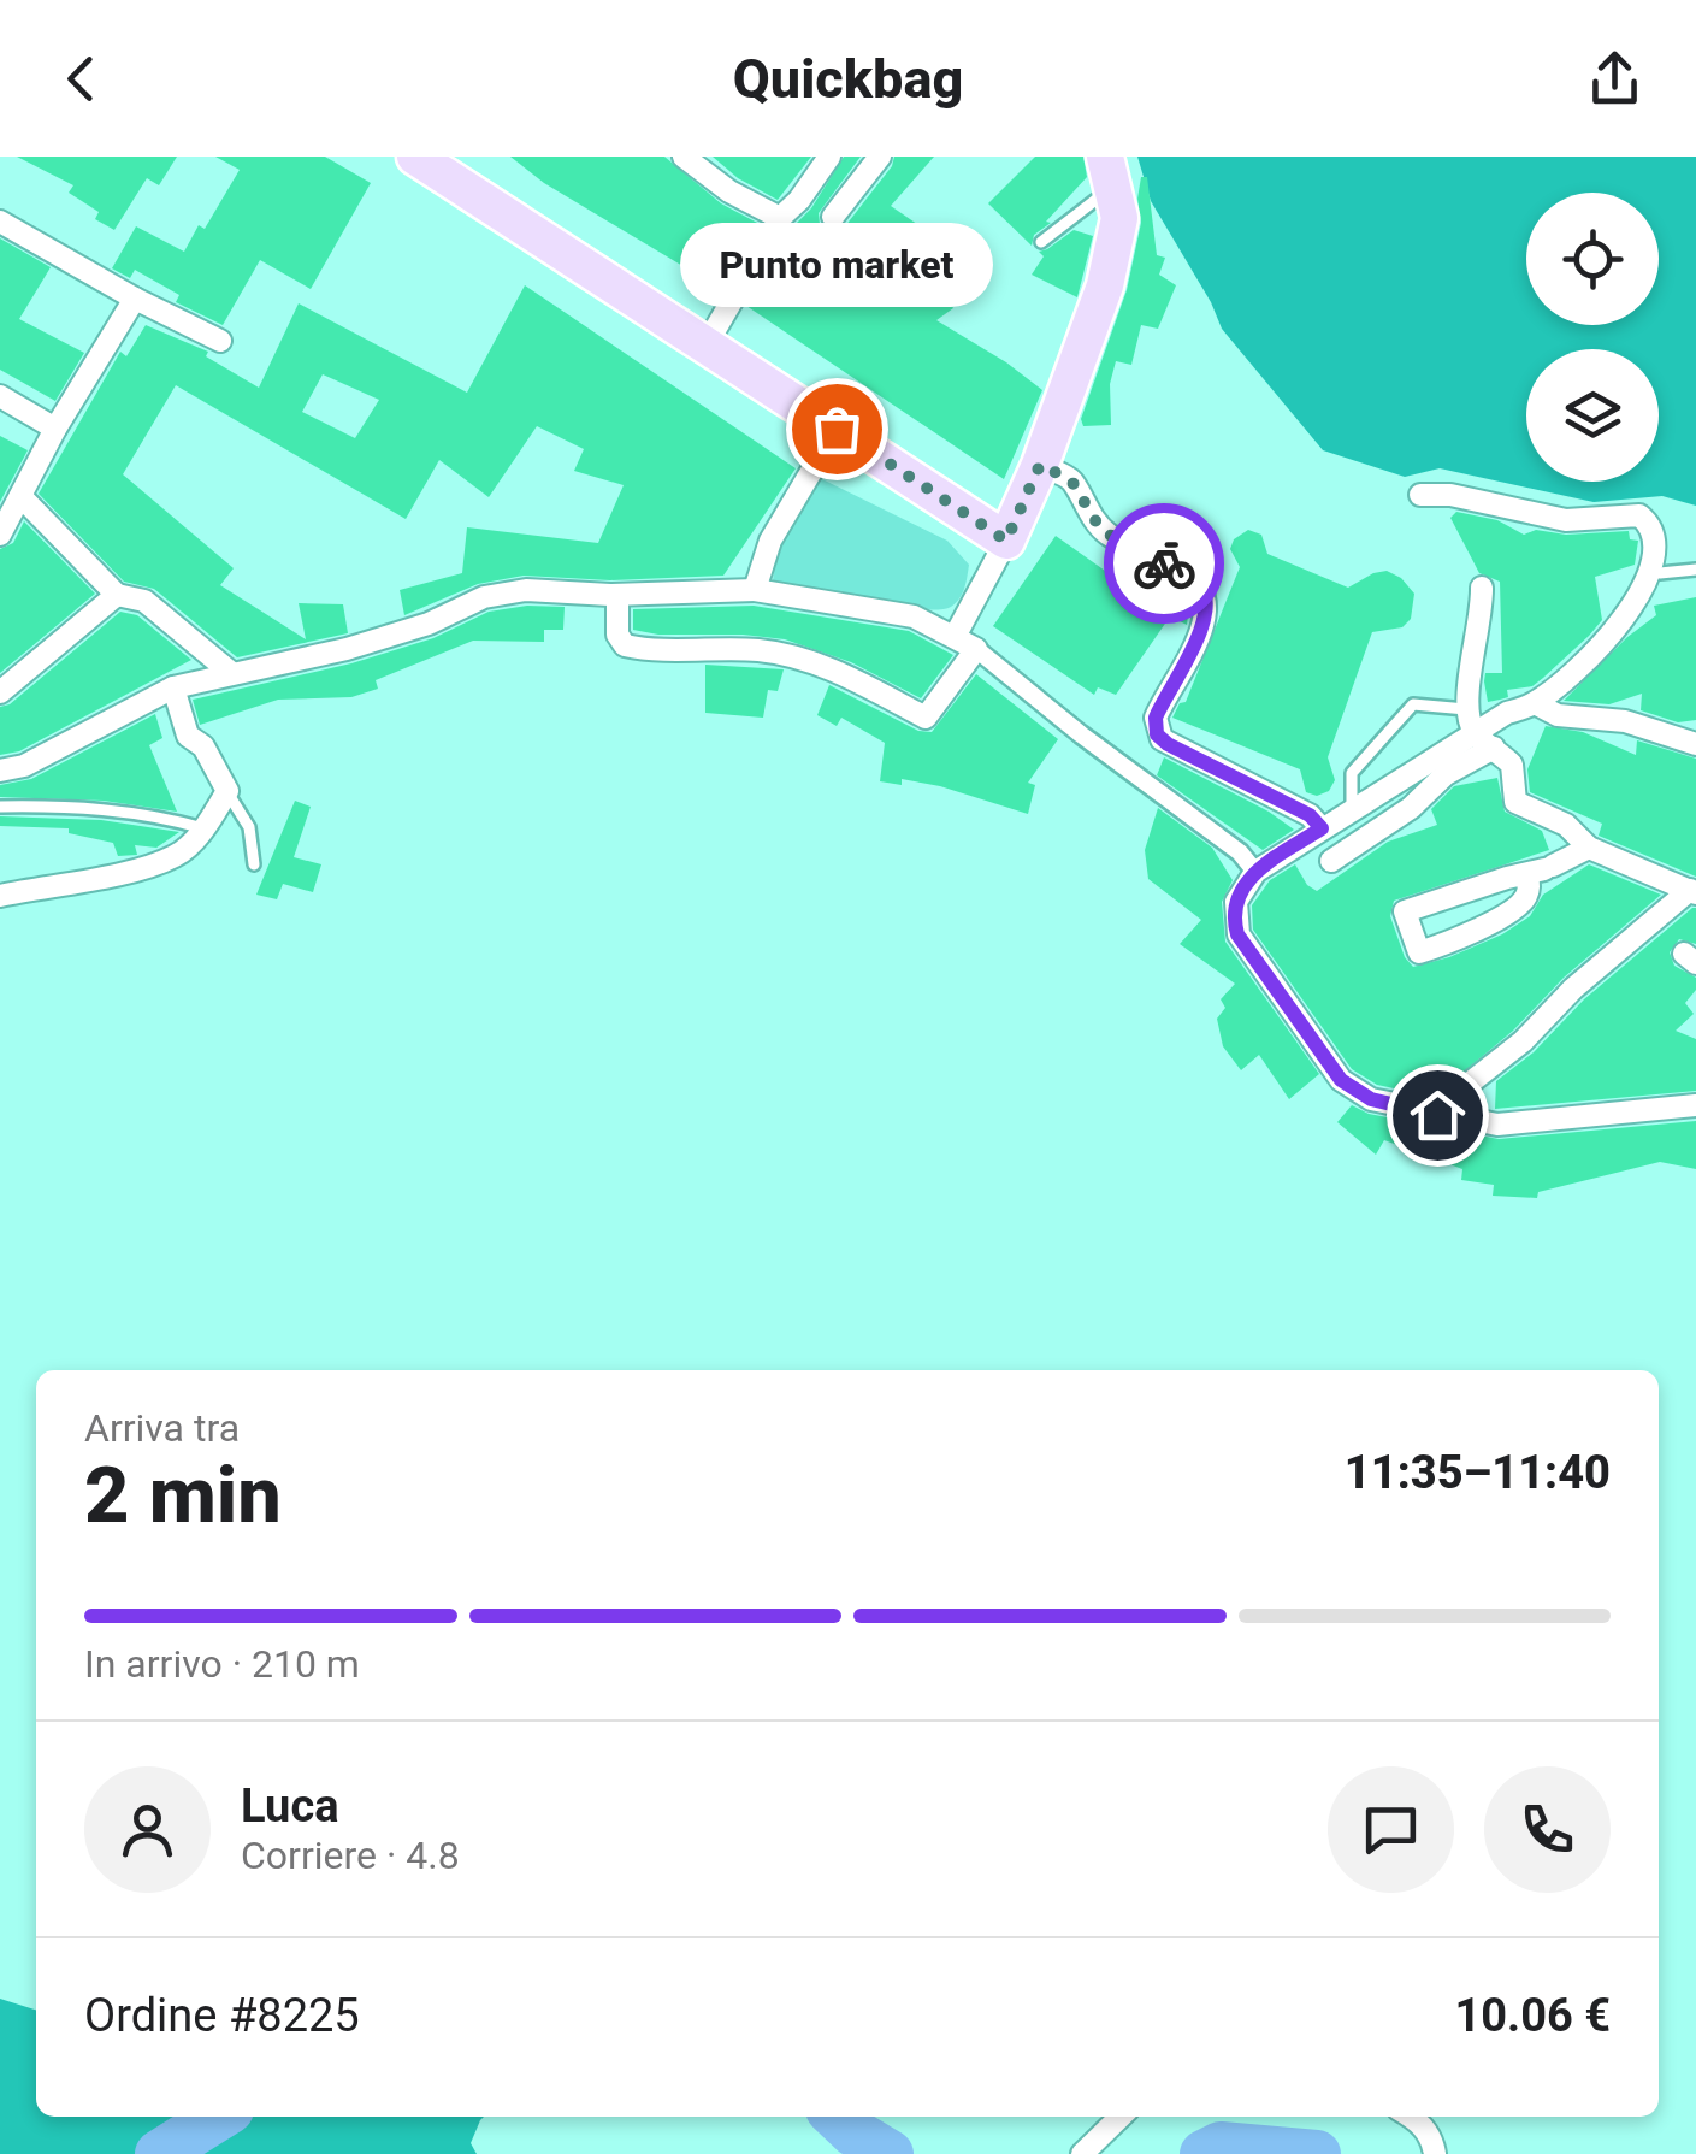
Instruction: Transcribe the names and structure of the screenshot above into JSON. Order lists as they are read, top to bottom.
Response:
{
  "places": ["Punto market"],
  "page": {
    "header": "Quickbag",
    "bubble": "Punto market",
    "heading": ["2 min", "Arriva tra", "11:35–11:40"],
    "panel": [
      "Luca",
      "Corriere · 4.8",
      "Ordine #8225",
      "10.06 €"
    ],
    "bar": "In arrivo · 210 m"
  }
}
